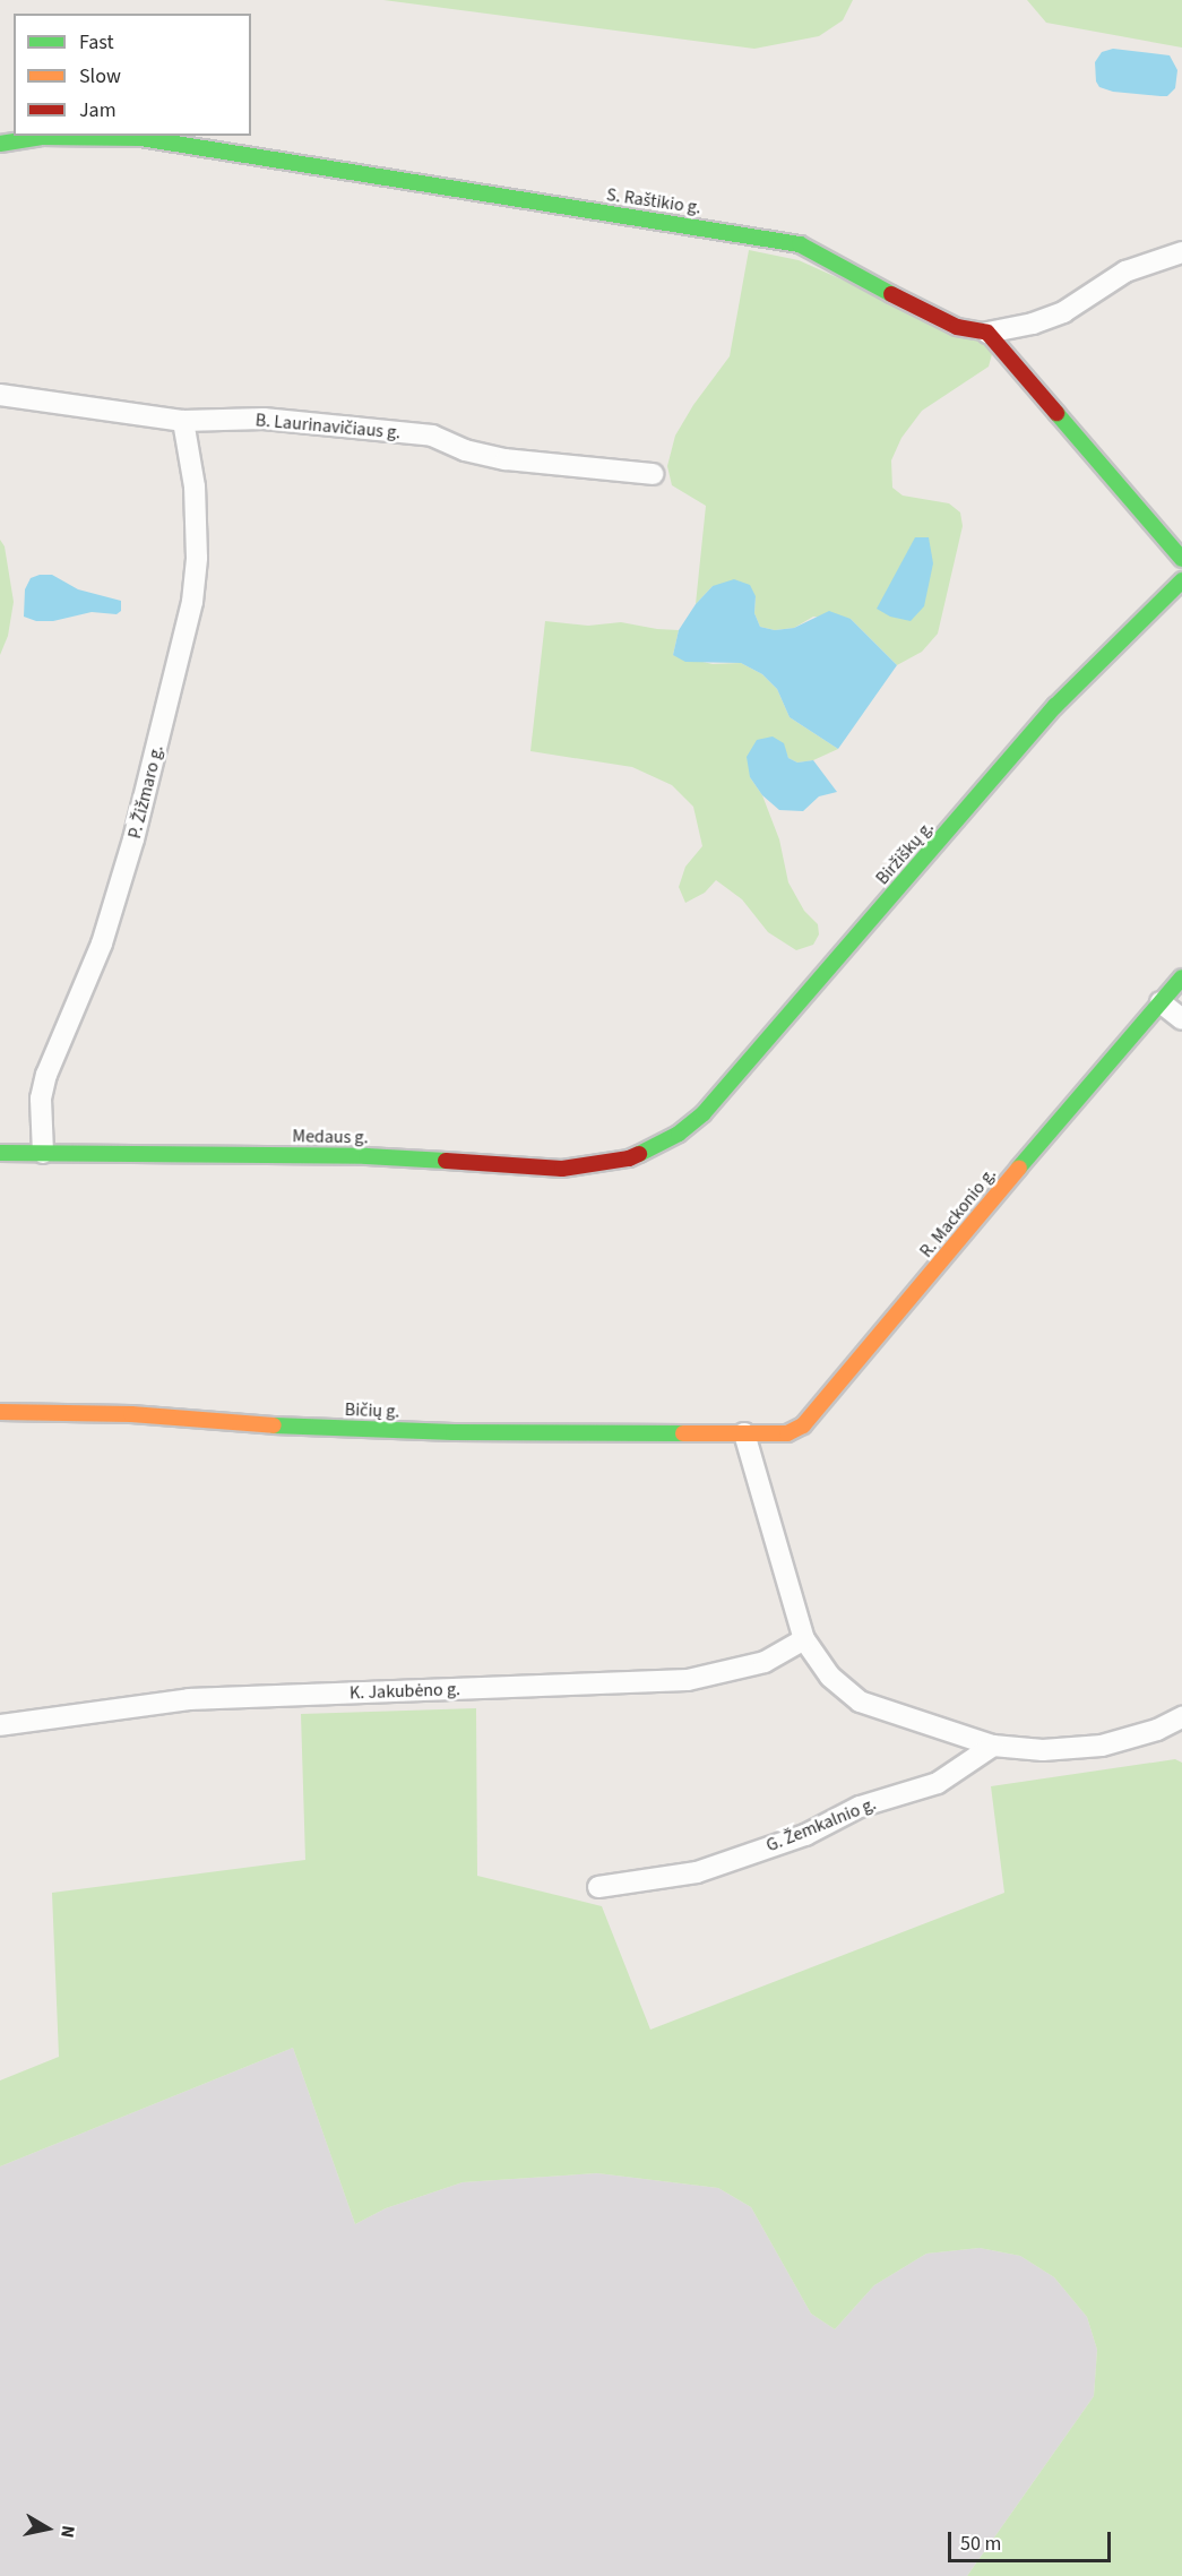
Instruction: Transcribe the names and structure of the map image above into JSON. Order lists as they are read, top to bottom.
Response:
{
  "streets": {
    "street": [
      "S. Raštikio g.",
      "B. Laurinavičiaus g.",
      "P. Žižmaro g.",
      "Biržiškų g.",
      "Medaus g.",
      "R. Mackonio g.",
      "Bičių g.",
      "K. Jakubėno g.",
      "G. Žemkalnio g."
    ]
  },
  "crossings": [
    ["B. Laurinavičiaus g.", "P. Žižmaro g."],
    ["P. Žižmaro g.", "Medaus g."],
    ["Biržiškų g.", "Medaus g."],
    ["R. Mackonio g.", "Bičių g."]
  ],
  "legend": ["Fast", "Slow", "Jam"],
  "scale_bar": "50 m",
  "north": "right"
}
